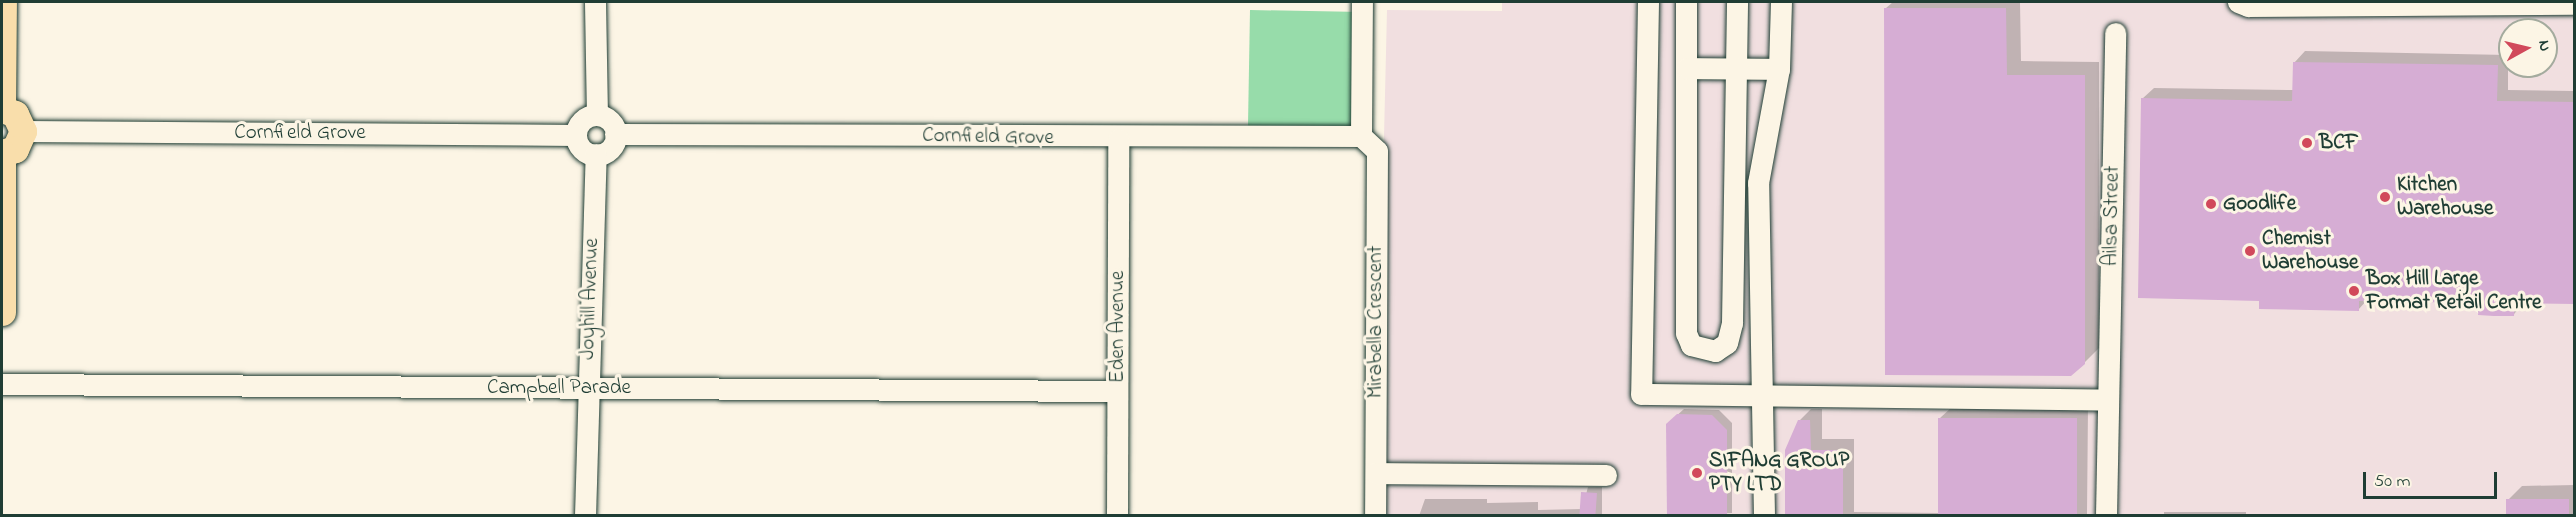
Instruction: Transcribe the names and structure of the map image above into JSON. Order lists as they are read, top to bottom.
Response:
{
  "streets": {
    "street": [
      "Cornfield Grove",
      "Ailsa Street",
      "Joyhill Avenue",
      "Mirabella Crescent",
      "Eden Avenue",
      "Campbell Parade"
    ]
  },
  "crossings": [
    ["Cornfield Grove", "Joyhill Avenue"],
    ["Cornfield Grove", "Mirabella Crescent"],
    ["Cornfield Grove", "Eden Avenue"],
    ["Joyhill Avenue", "Campbell Parade"],
    ["Eden Avenue", "Campbell Parade"]
  ],
  "places": [
    "BCF",
    "Kitchen Warehouse",
    "Goodlife",
    "Chemist Warehouse",
    "Box Hill Large Format Retail Centre",
    "SIFANG GROUP PTY LTD"
  ],
  "scale_bar": "50 m",
  "north": "right"
}
